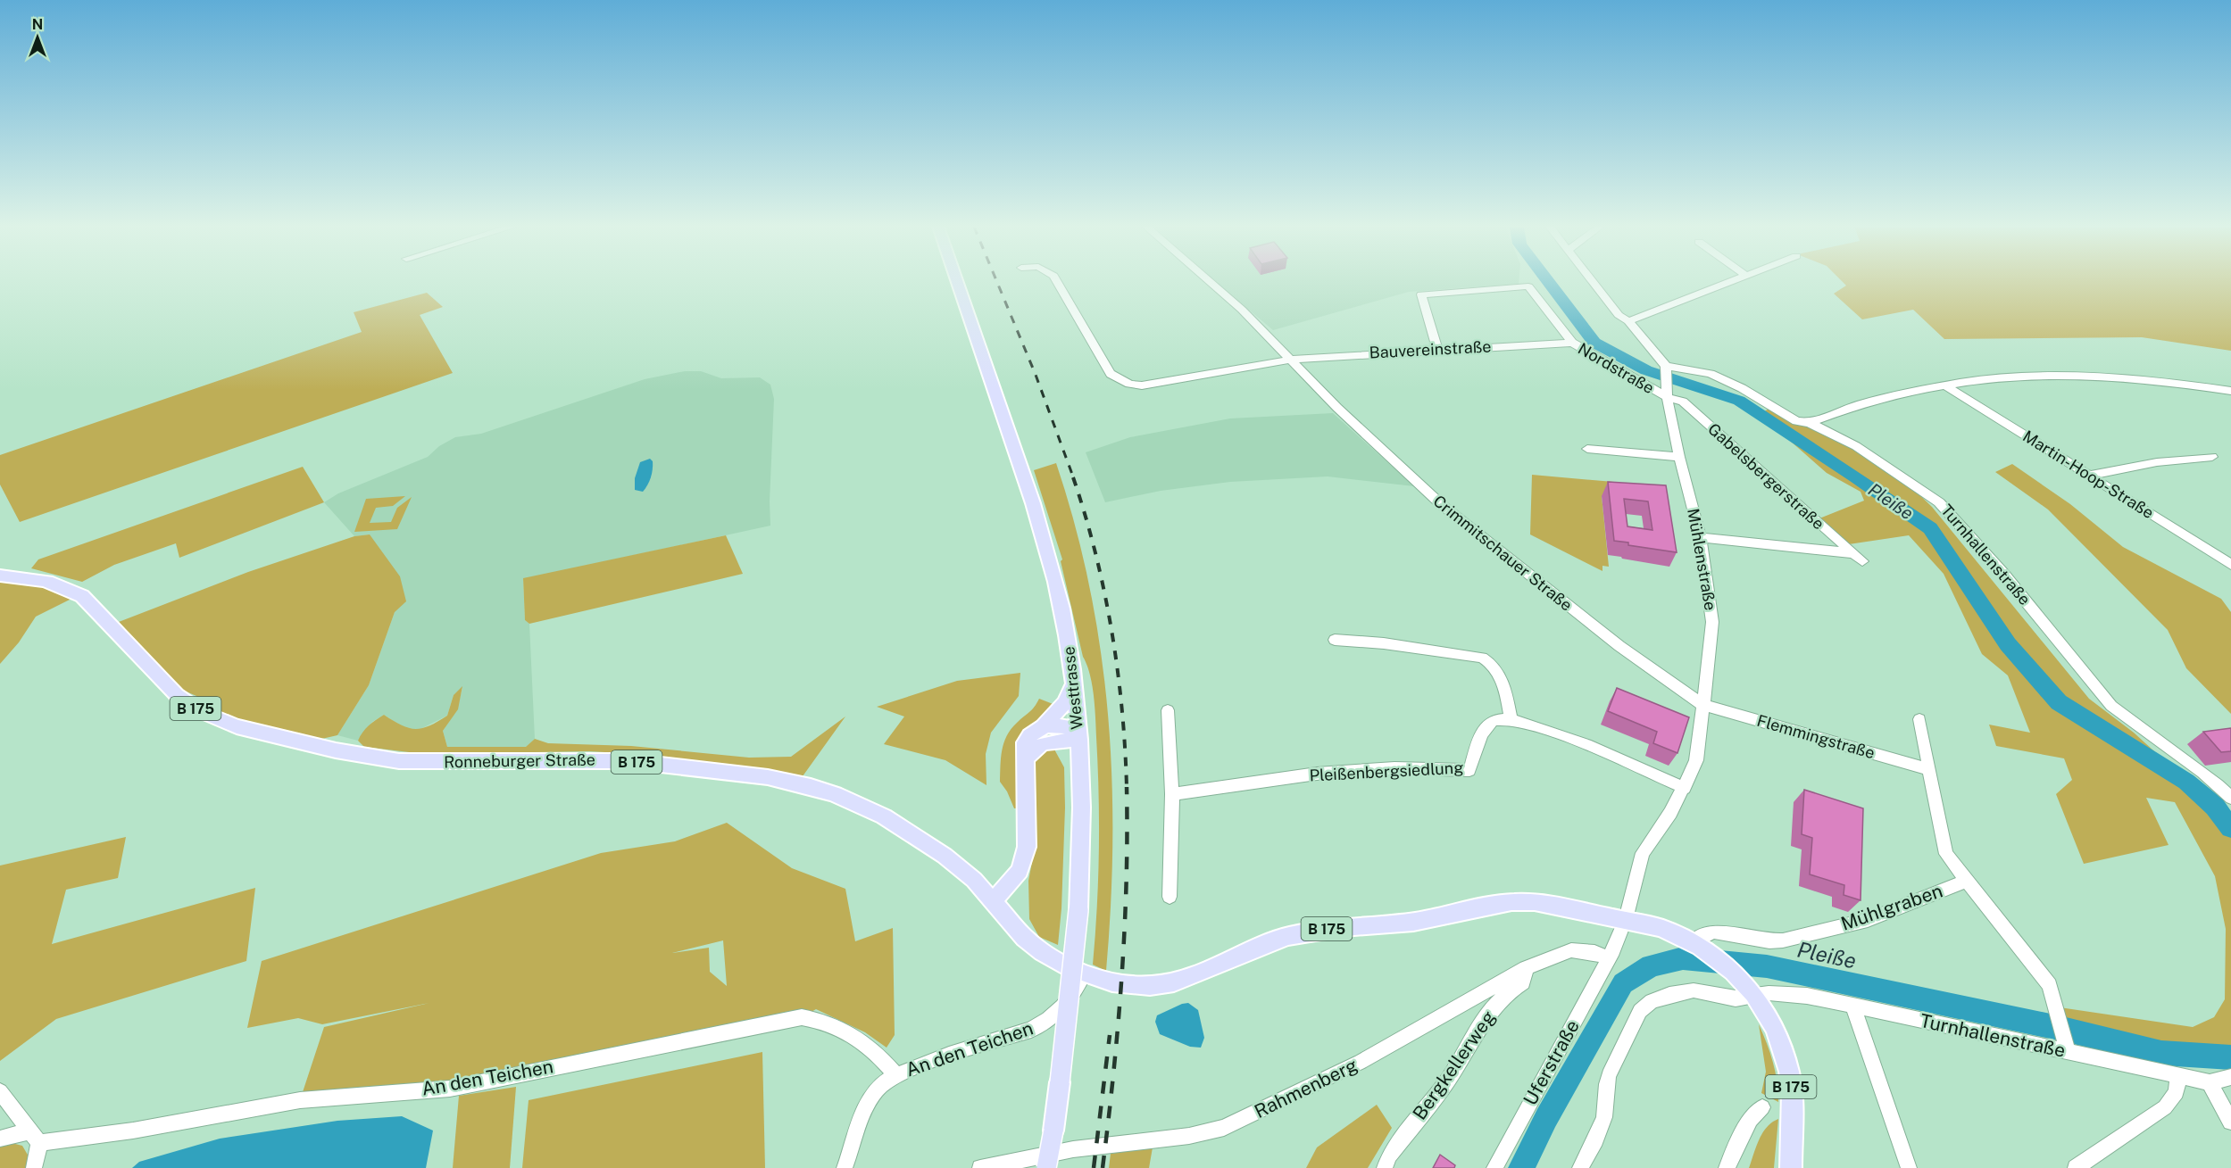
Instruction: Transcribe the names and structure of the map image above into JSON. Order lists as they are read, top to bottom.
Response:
{
  "streets": {
    "main road": ["Westtrasse", "B 175", "Ronneburger Straße"],
    "street": [
      "Bauvereinstraße",
      "Nordstraße",
      "Martin-Hoop-Straße",
      "Gabelsbergerstraße",
      "Crimmitschauer Straße",
      "Turnhallenstraße",
      "Mühlenstraße",
      "Flemmingstraße",
      "Pleißenbergsiedlung",
      "Mühlgraben",
      "An den Teichen",
      "Uferstraße",
      "Bergkellerweg",
      "Rahmenberg"
    ]
  },
  "crossings": [
    ["Bauvereinstraße", "Nordstraße"],
    ["Bauvereinstraße", "Crimmitschauer Straße"],
    ["Nordstraße", "Gabelsbergerstraße"],
    ["Nordstraße", "Mühlenstraße"],
    ["Gabelsbergerstraße", "Mühlenstraße"],
    ["Crimmitschauer Straße", "Mühlenstraße"],
    ["Crimmitschauer Straße", "Flemmingstraße"],
    ["Turnhallenstraße", "Mühlenstraße"],
    ["Turnhallenstraße", "B 175"],
    ["Mühlenstraße", "Flemmingstraße"],
    ["B 175", "Ronneburger Straße"],
    ["B 175", "Mühlgraben"],
    ["B 175", "Uferstraße"],
    ["Ronneburger Straße", "An den Teichen"],
    ["Ronneburger Straße", "Uferstraße"],
    ["Uferstraße", "Rahmenberg"],
    ["Bergkellerweg", "Rahmenberg"]
  ],
  "water": ["Pleiße"],
  "north": "top"
}
